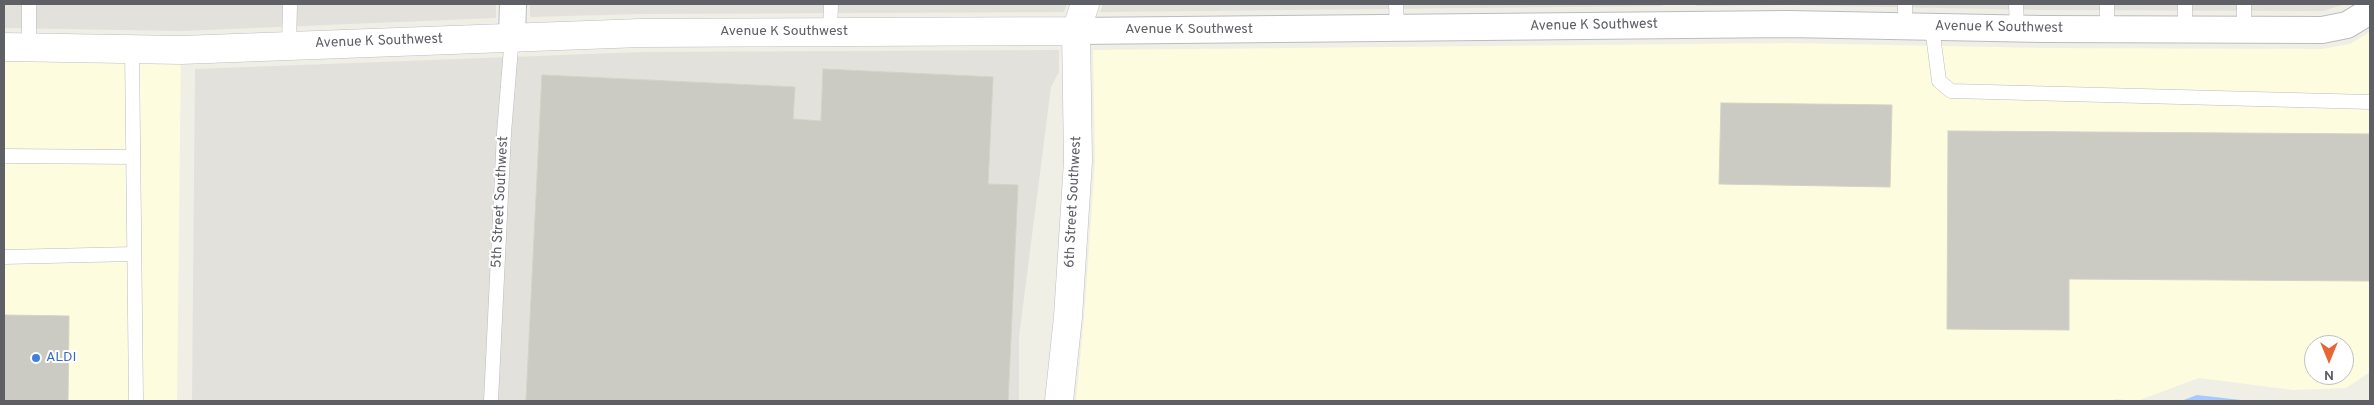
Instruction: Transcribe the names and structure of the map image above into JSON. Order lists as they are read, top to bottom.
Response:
{
  "streets": {
    "street": ["Avenue K Southwest", "5th Street Southwest", "6th Street Southwest"]
  },
  "crossings": [
    ["Avenue K Southwest", "5th Street Southwest"],
    ["Avenue K Southwest", "6th Street Southwest"]
  ],
  "places": ["ALDI"],
  "north": "bottom"
}
